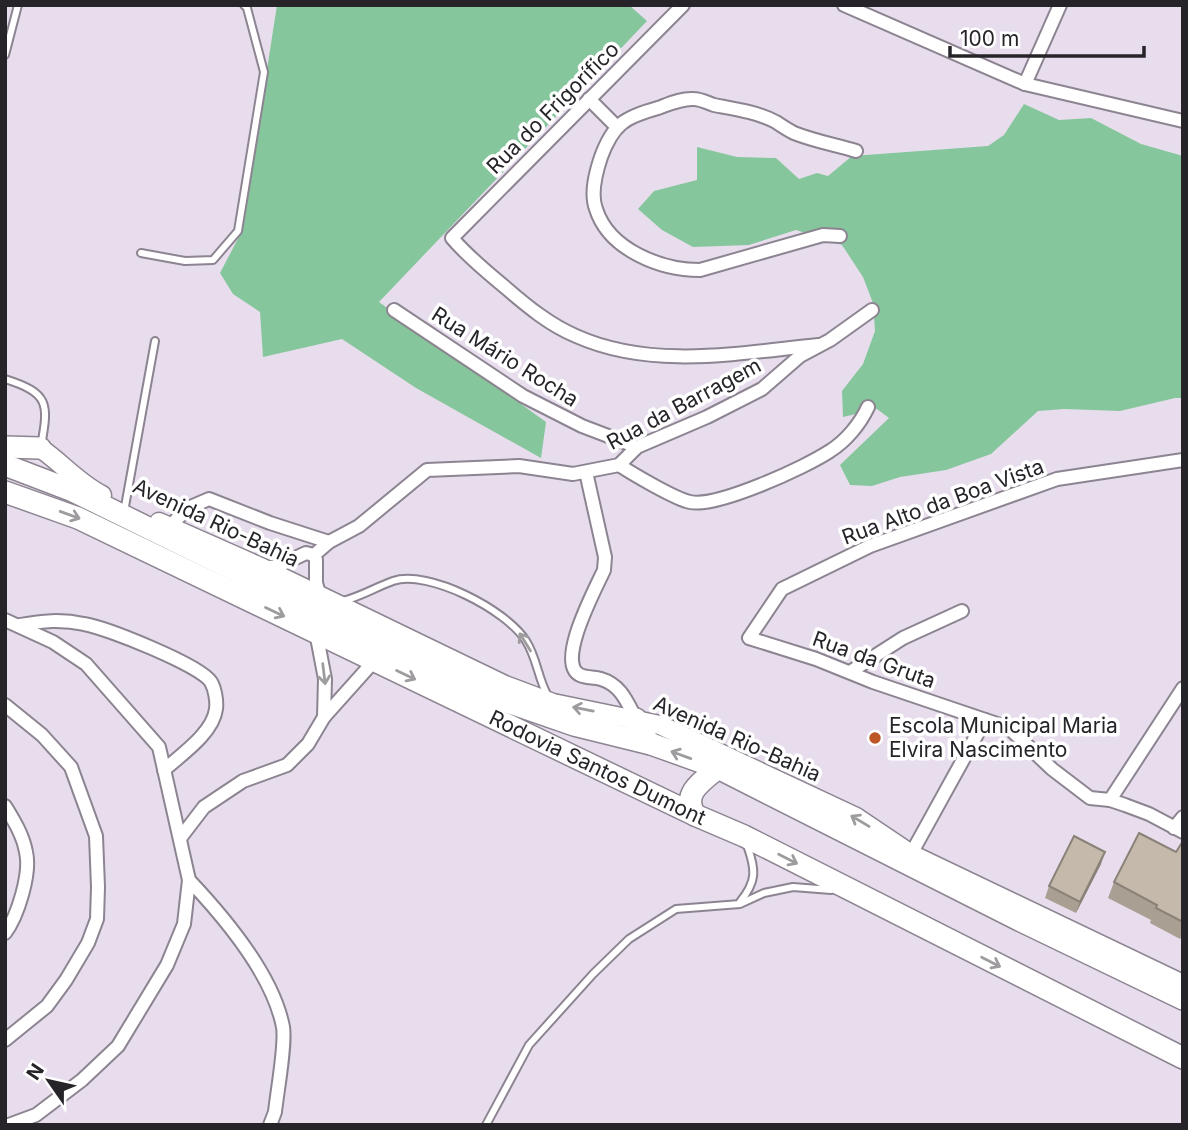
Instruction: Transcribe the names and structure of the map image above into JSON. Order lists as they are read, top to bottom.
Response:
{
  "streets": {
    "highway": ["Rodovia Santos Dumont"],
    "street": [
      "Rua do Frigorífico",
      "Rua Mário Rocha",
      "Rua da Barragem",
      "Rua Alto da Boa Vista",
      "Avenida Rio-Bahia",
      "Rua da Gruta"
    ]
  },
  "crossings": [
    ["Rua do Frigorífico", "Rua da Barragem"],
    ["Rua Mário Rocha", "Rua da Barragem"],
    ["Rua da Barragem", "Avenida Rio-Bahia"],
    ["Rua Alto da Boa Vista", "Rua da Gruta"],
    ["Avenida Rio-Bahia", "Rodovia Santos Dumont"]
  ],
  "places": ["Escola Municipal Maria Elvira Nascimento"],
  "scale_bar": "100 m",
  "north": "top left"
}
